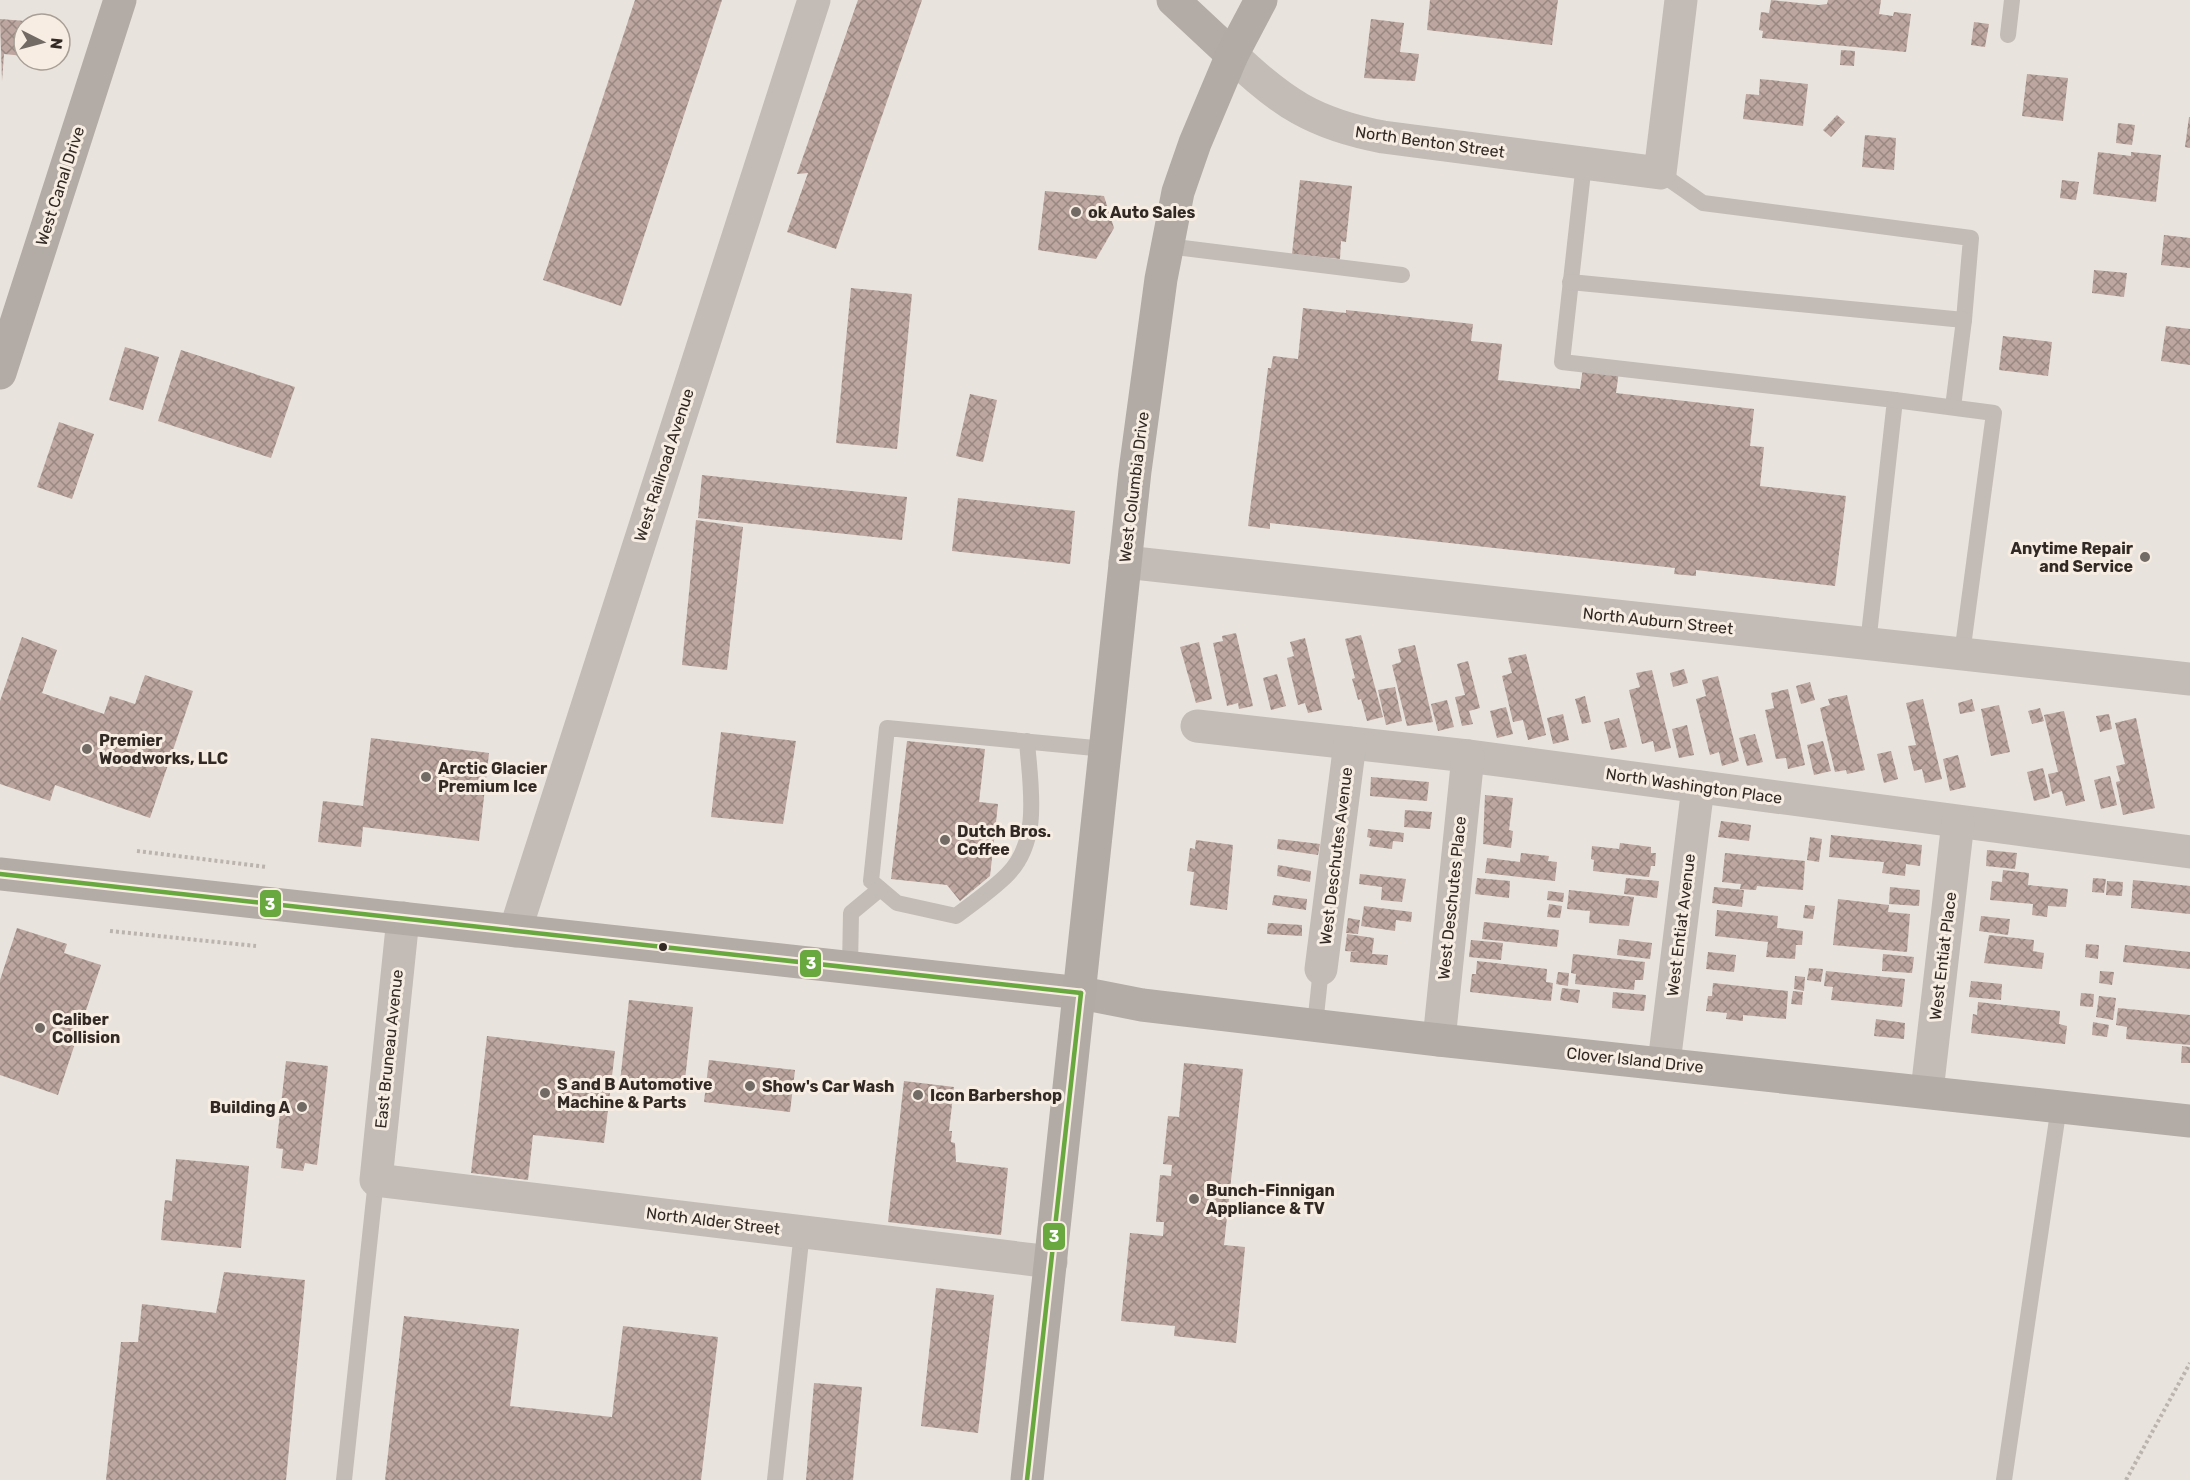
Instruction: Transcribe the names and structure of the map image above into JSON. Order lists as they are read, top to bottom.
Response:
{
  "streets": {
    "main road": ["West Columbia Drive"],
    "street": [
      "North Benton Street",
      "West Canal Drive",
      "West Railroad Avenue",
      "North Auburn Street",
      "North Washington Place",
      "West Deschutes Avenue",
      "West Deschutes Place",
      "West Entiat Avenue",
      "West Entiat Place",
      "East Bruneau Avenue",
      "Clover Island Drive",
      "North Alder Street"
    ]
  },
  "crossings": [
    ["North Benton Street", "West Columbia Drive"],
    ["West Railroad Avenue", "Clover Island Drive"],
    ["West Columbia Drive", "North Auburn Street"],
    ["West Columbia Drive", "Clover Island Drive"],
    ["West Columbia Drive", "North Alder Street"],
    ["North Washington Place", "West Deschutes Avenue"],
    ["North Washington Place", "West Deschutes Place"],
    ["North Washington Place", "West Entiat Avenue"],
    ["North Washington Place", "West Entiat Place"],
    ["West Deschutes Place", "Clover Island Drive"],
    ["West Entiat Avenue", "Clover Island Drive"],
    ["West Entiat Place", "Clover Island Drive"],
    ["East Bruneau Avenue", "Clover Island Drive"],
    ["East Bruneau Avenue", "North Alder Street"]
  ],
  "places": [
    "ok Auto Sales",
    "Anytime Repair and Service",
    "Premier Woodworks, LLC",
    "Arctic Glacier Premium Ice",
    "Dutch Bros. Coffee",
    "Caliber Collision",
    "Show's Car Wash",
    "S and B Automotive Machine & Parts",
    "Icon Barbershop",
    "Building A",
    "Bunch-Finnigan Appliance & TV"
  ],
  "lines": ["transit line 3"],
  "north": "right"
}
